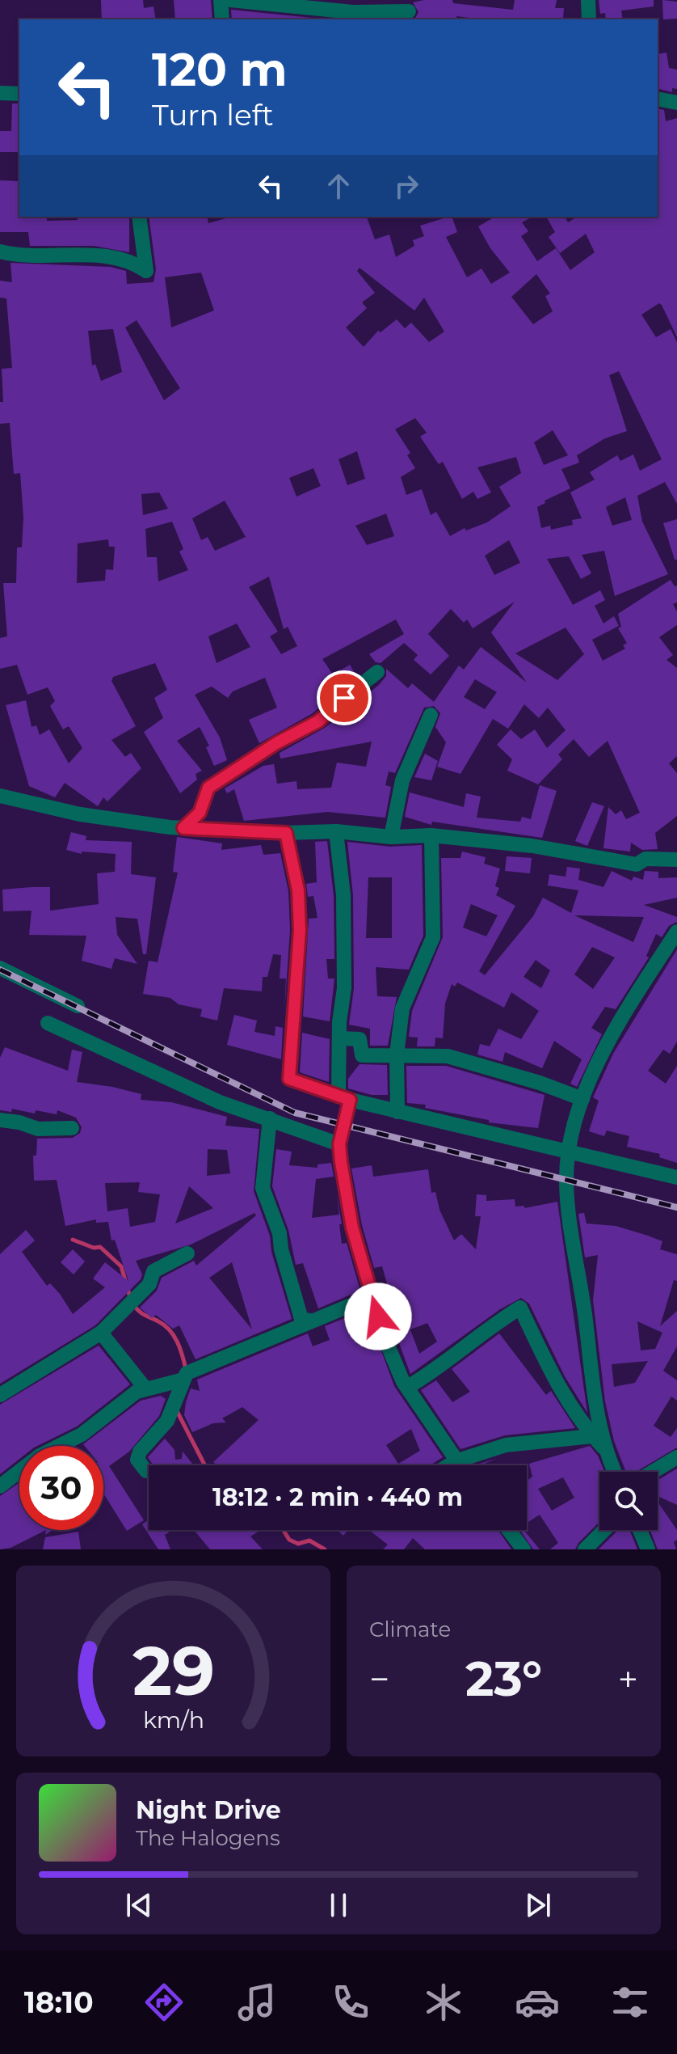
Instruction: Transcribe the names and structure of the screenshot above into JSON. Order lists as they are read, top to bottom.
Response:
{
  "page": {
    "turn": ["120 m", "Turn left"],
    "limit": "30",
    "trip": "18:12 · 2 min · 440 m",
    "tile": "Climate",
    "heat": ["−", "23°", "+"],
    "song": ["Night Drive", "The Halogens"],
    "tabs": "18:10",
    "gauge": ["29", "km/h"]
  }
}
